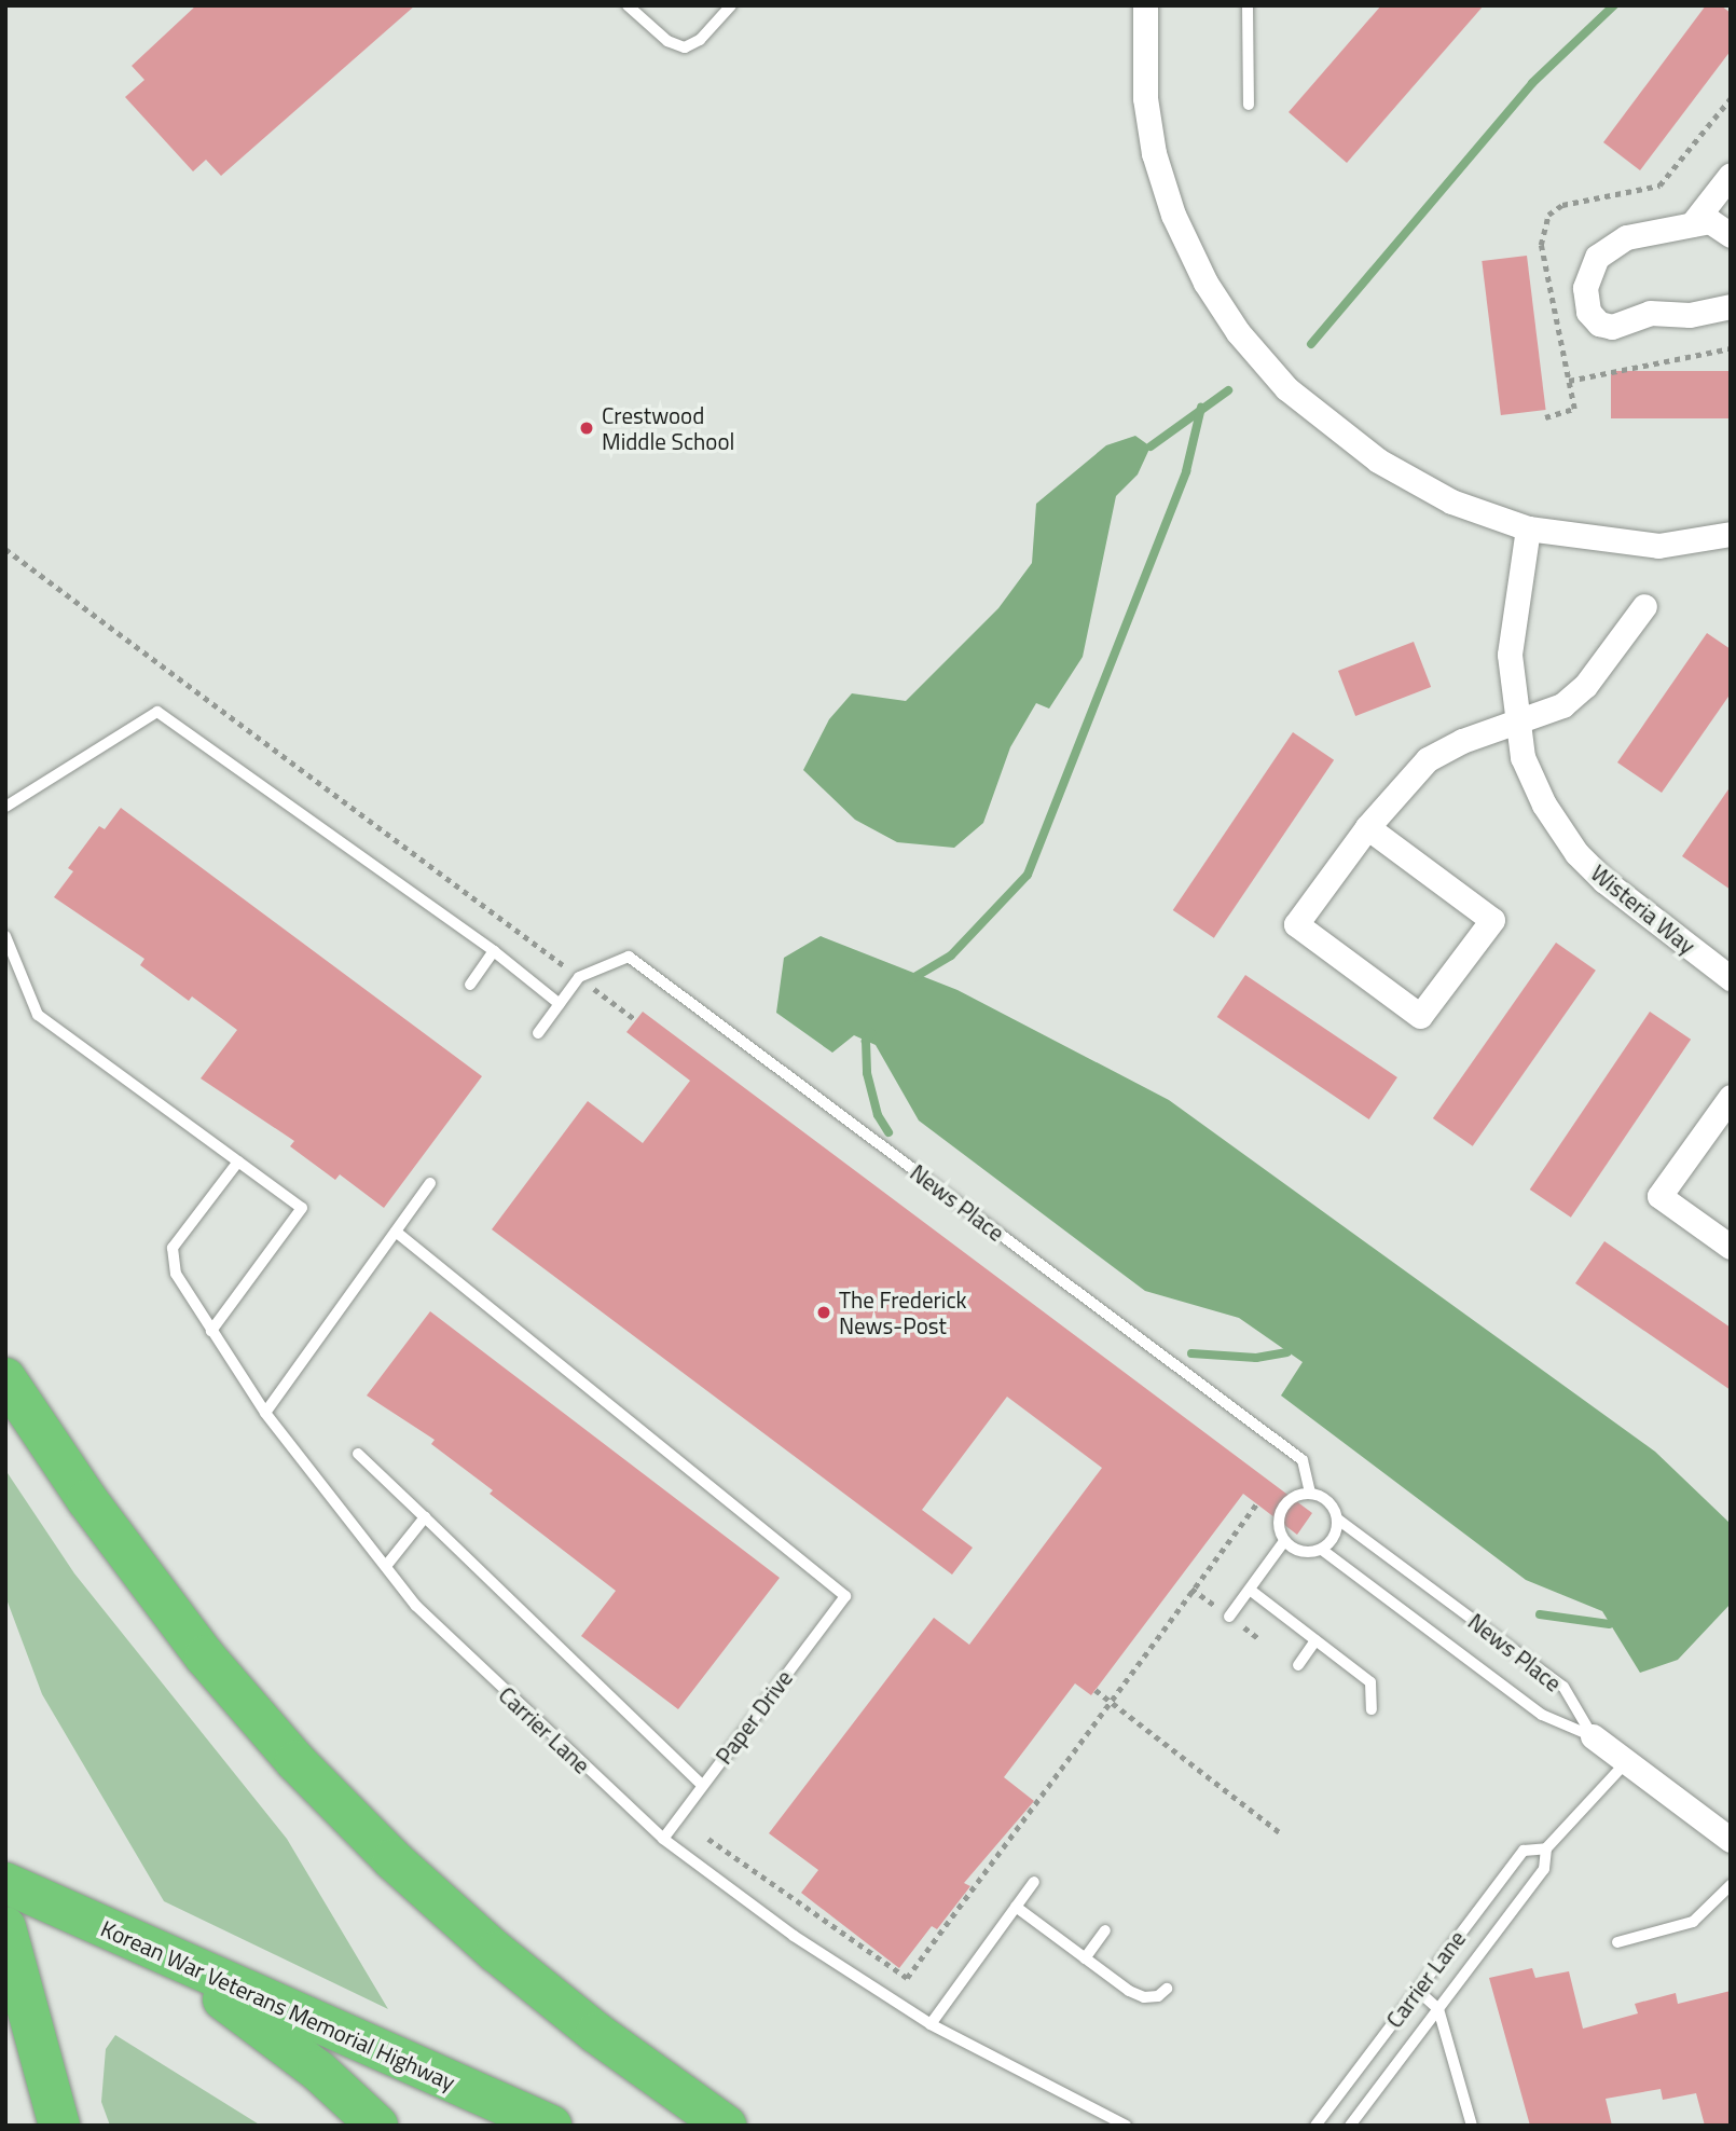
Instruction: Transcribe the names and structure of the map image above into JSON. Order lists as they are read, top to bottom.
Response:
{
  "streets": {
    "highway": ["Korean War Veterans Memorial Highway"],
    "street": ["Wisteria Way"],
    "lane": ["News Place", "Paper Drive", "Carrier Lane"]
  },
  "crossings": [
    ["Paper Drive", "Carrier Lane"]
  ],
  "places": ["Crestwood Middle School", "The Frederick News-Post"]
}
